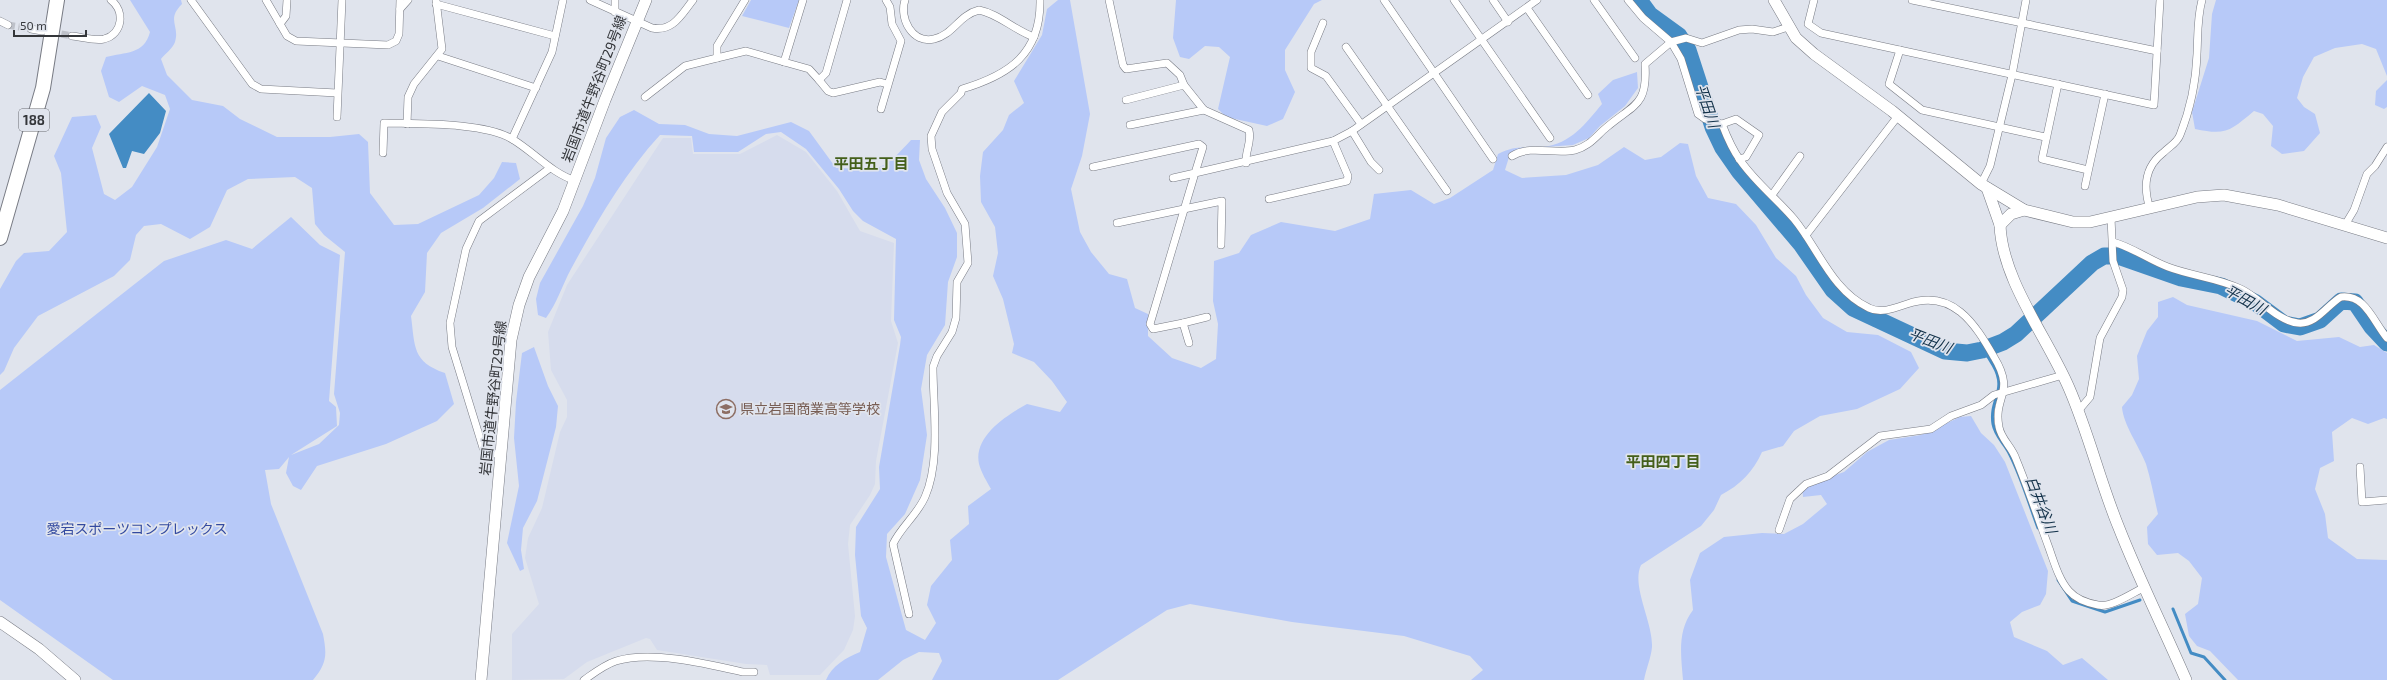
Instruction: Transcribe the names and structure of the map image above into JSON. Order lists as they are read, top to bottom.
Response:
{
  "streets": {
    "highway": ["188"],
    "street": ["岩国市道牛野谷町29号線"]
  },
  "districts": ["平田五丁目", "平田四丁目"],
  "water": ["平田川", "白井谷川"],
  "parks": ["愛宕スポーツコンプレックス"],
  "places": {
    "school or university": ["県立岩国商業高等学校"]
  },
  "scale_bar": "50 m"
}
